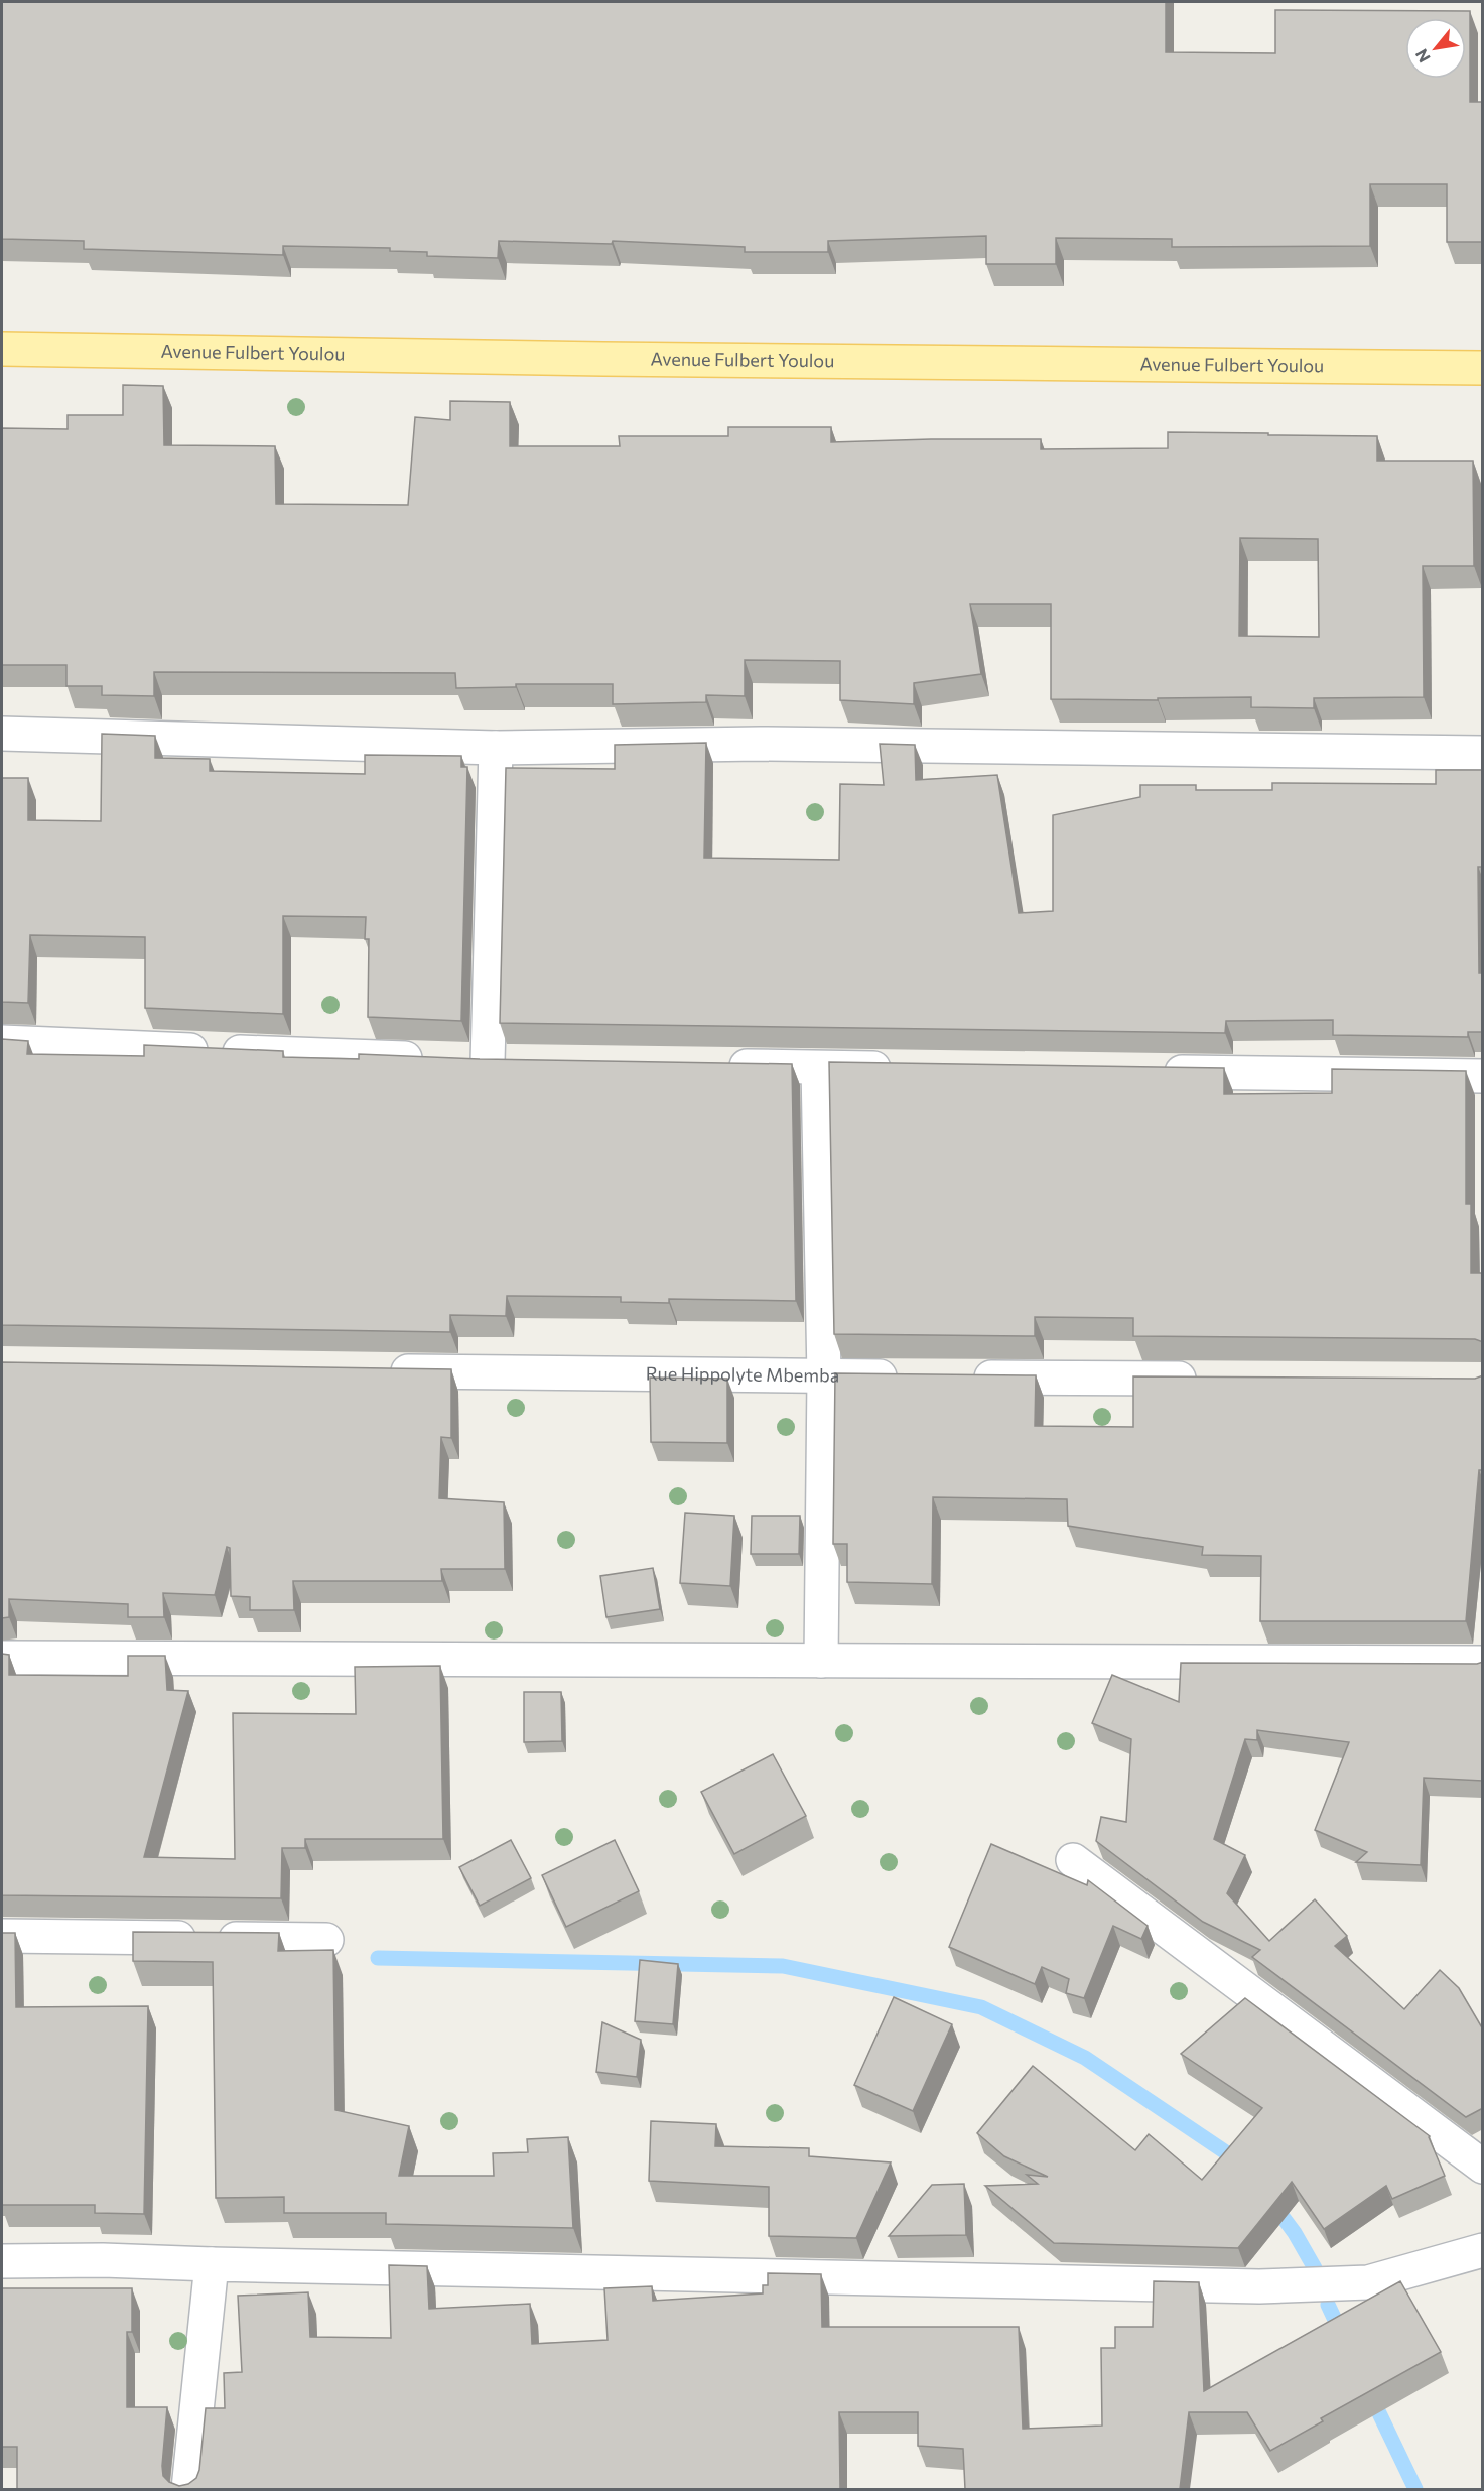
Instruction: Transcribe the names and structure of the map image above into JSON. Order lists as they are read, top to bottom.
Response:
{
  "streets": {
    "main road": ["Avenue Fulbert Youlou"],
    "street": ["Rue Hippolyte Mbemba"]
  },
  "north": "bottom left"
}
